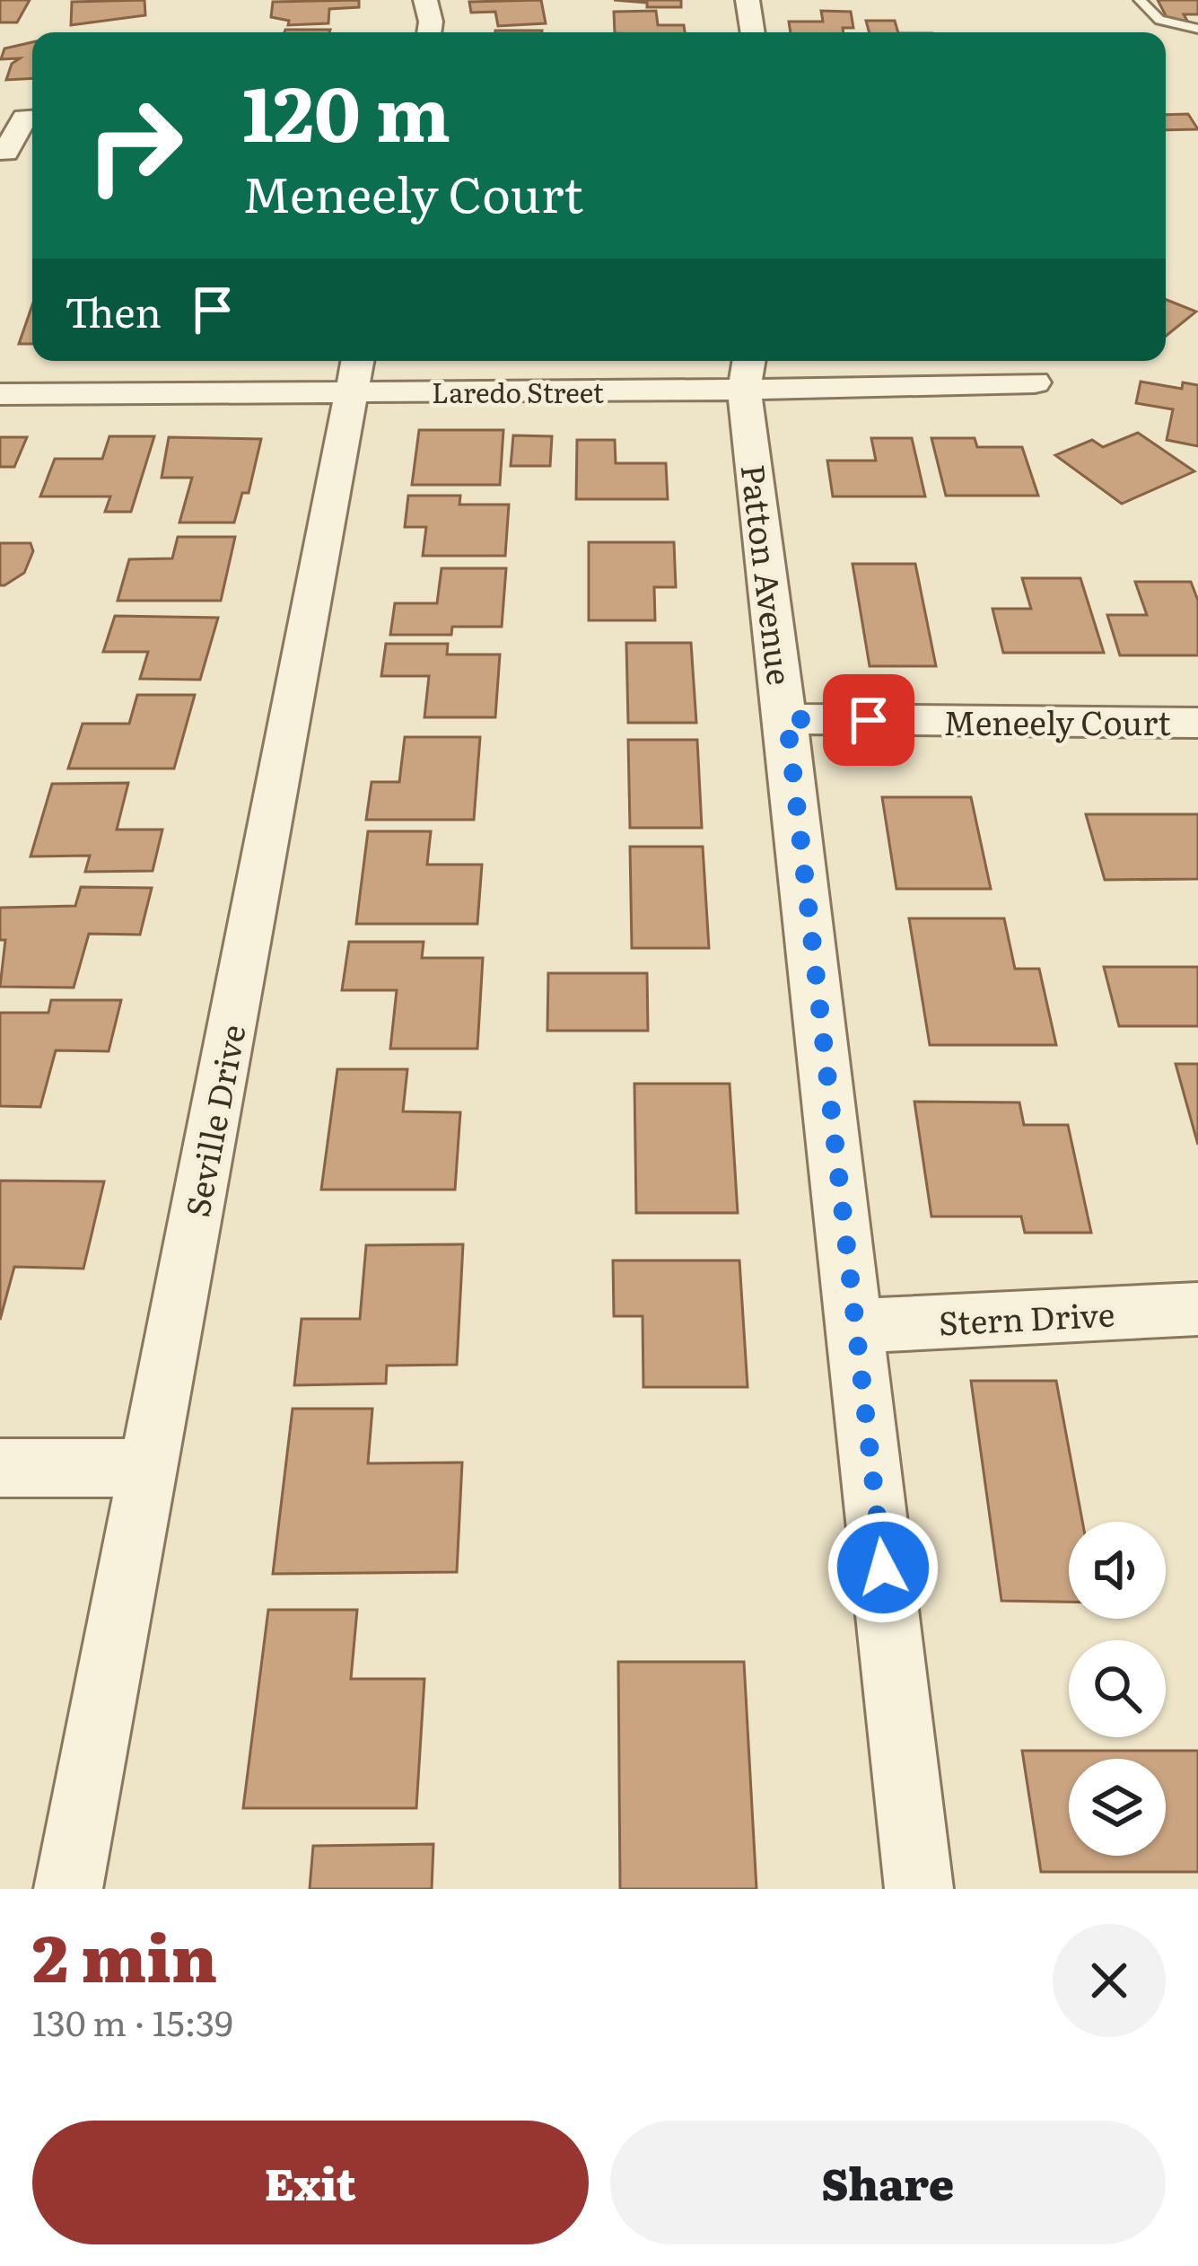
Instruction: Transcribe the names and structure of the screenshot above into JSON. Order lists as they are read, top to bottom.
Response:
{
  "streets": {
    "street": [
      "Laredo Street",
      "Patton Avenue",
      "Meneely Court",
      "Seville Drive",
      "Stern Drive"
    ]
  },
  "crossings": [
    ["Laredo Street", "Patton Avenue"],
    ["Laredo Street", "Seville Drive"],
    ["Patton Avenue", "Meneely Court"],
    ["Patton Avenue", "Stern Drive"]
  ],
  "page": {
    "turn": ["120 m", "Meneely Court"],
    "then": "Then",
    "heading": ["2 min", "130 m · 15:39"],
    "buttons": ["Exit", "Share"]
  }
}
